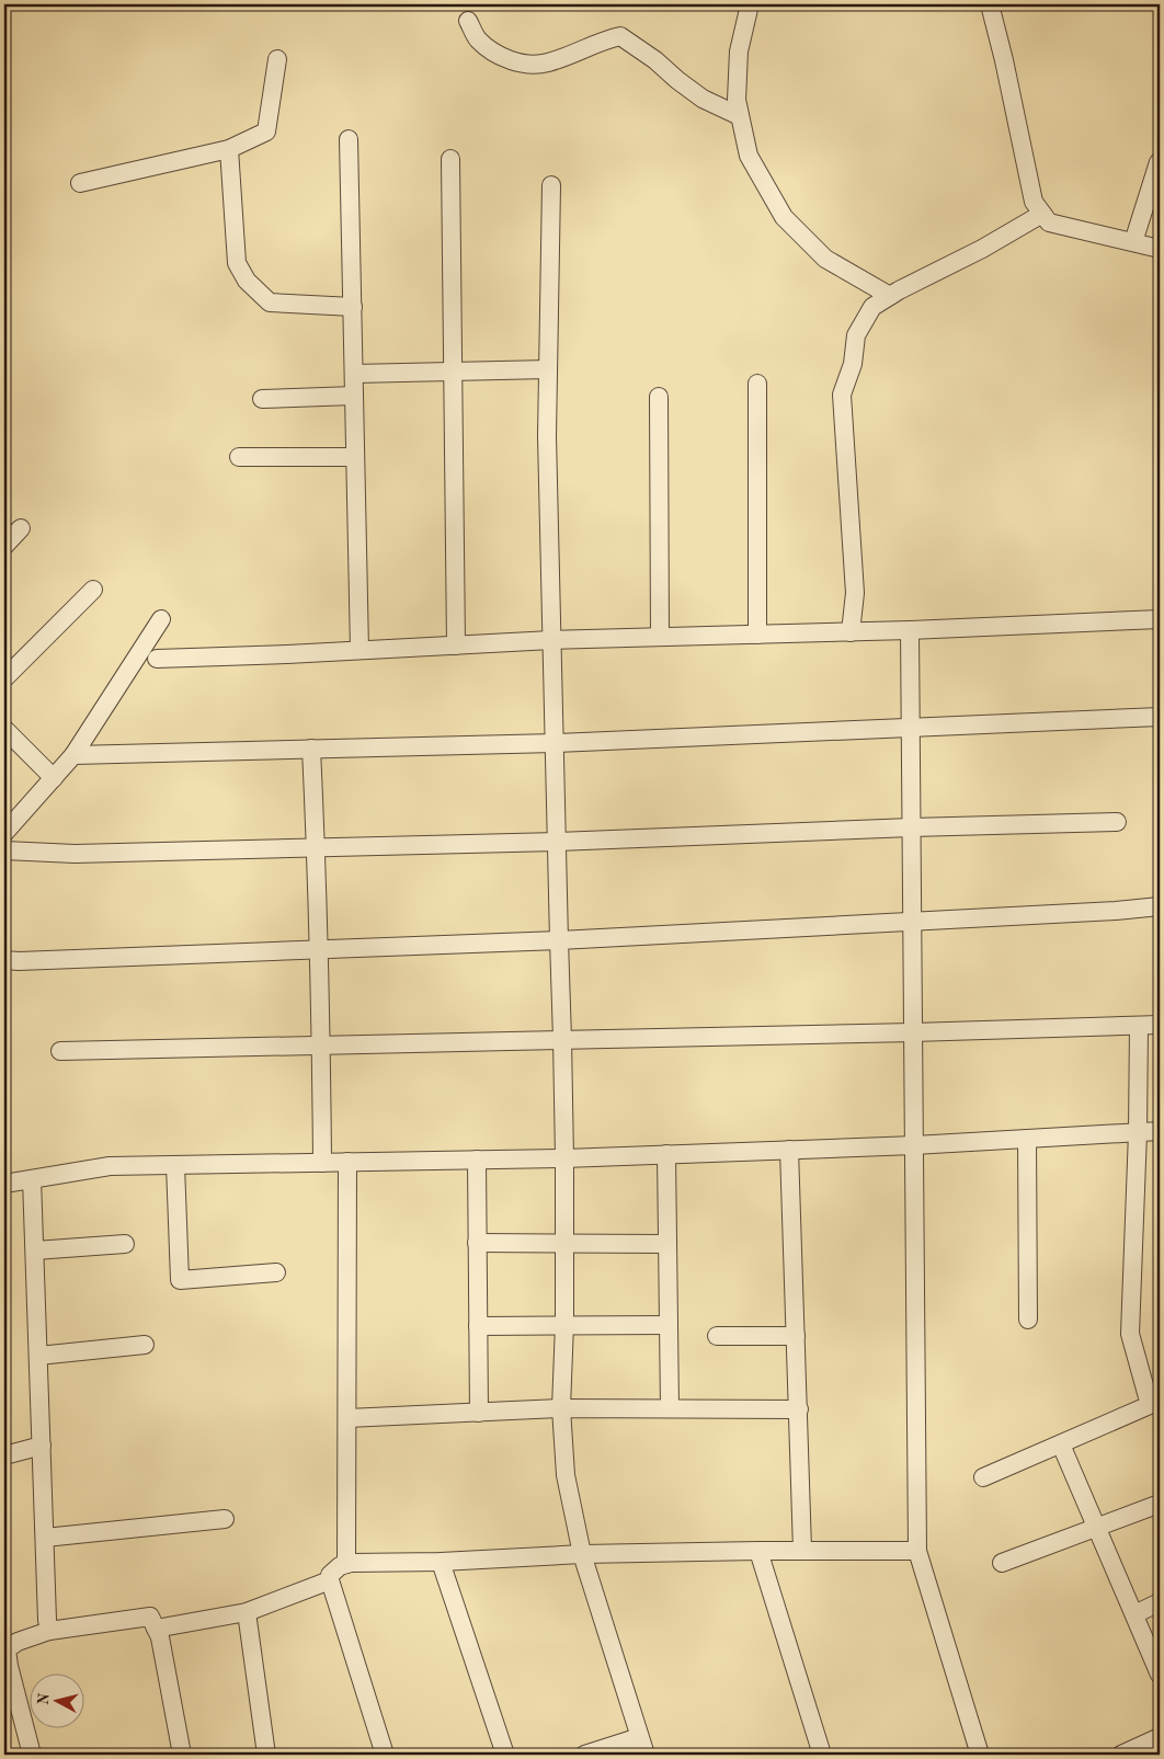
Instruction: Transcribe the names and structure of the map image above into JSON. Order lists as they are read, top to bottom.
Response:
{
  "north": "left"
}
